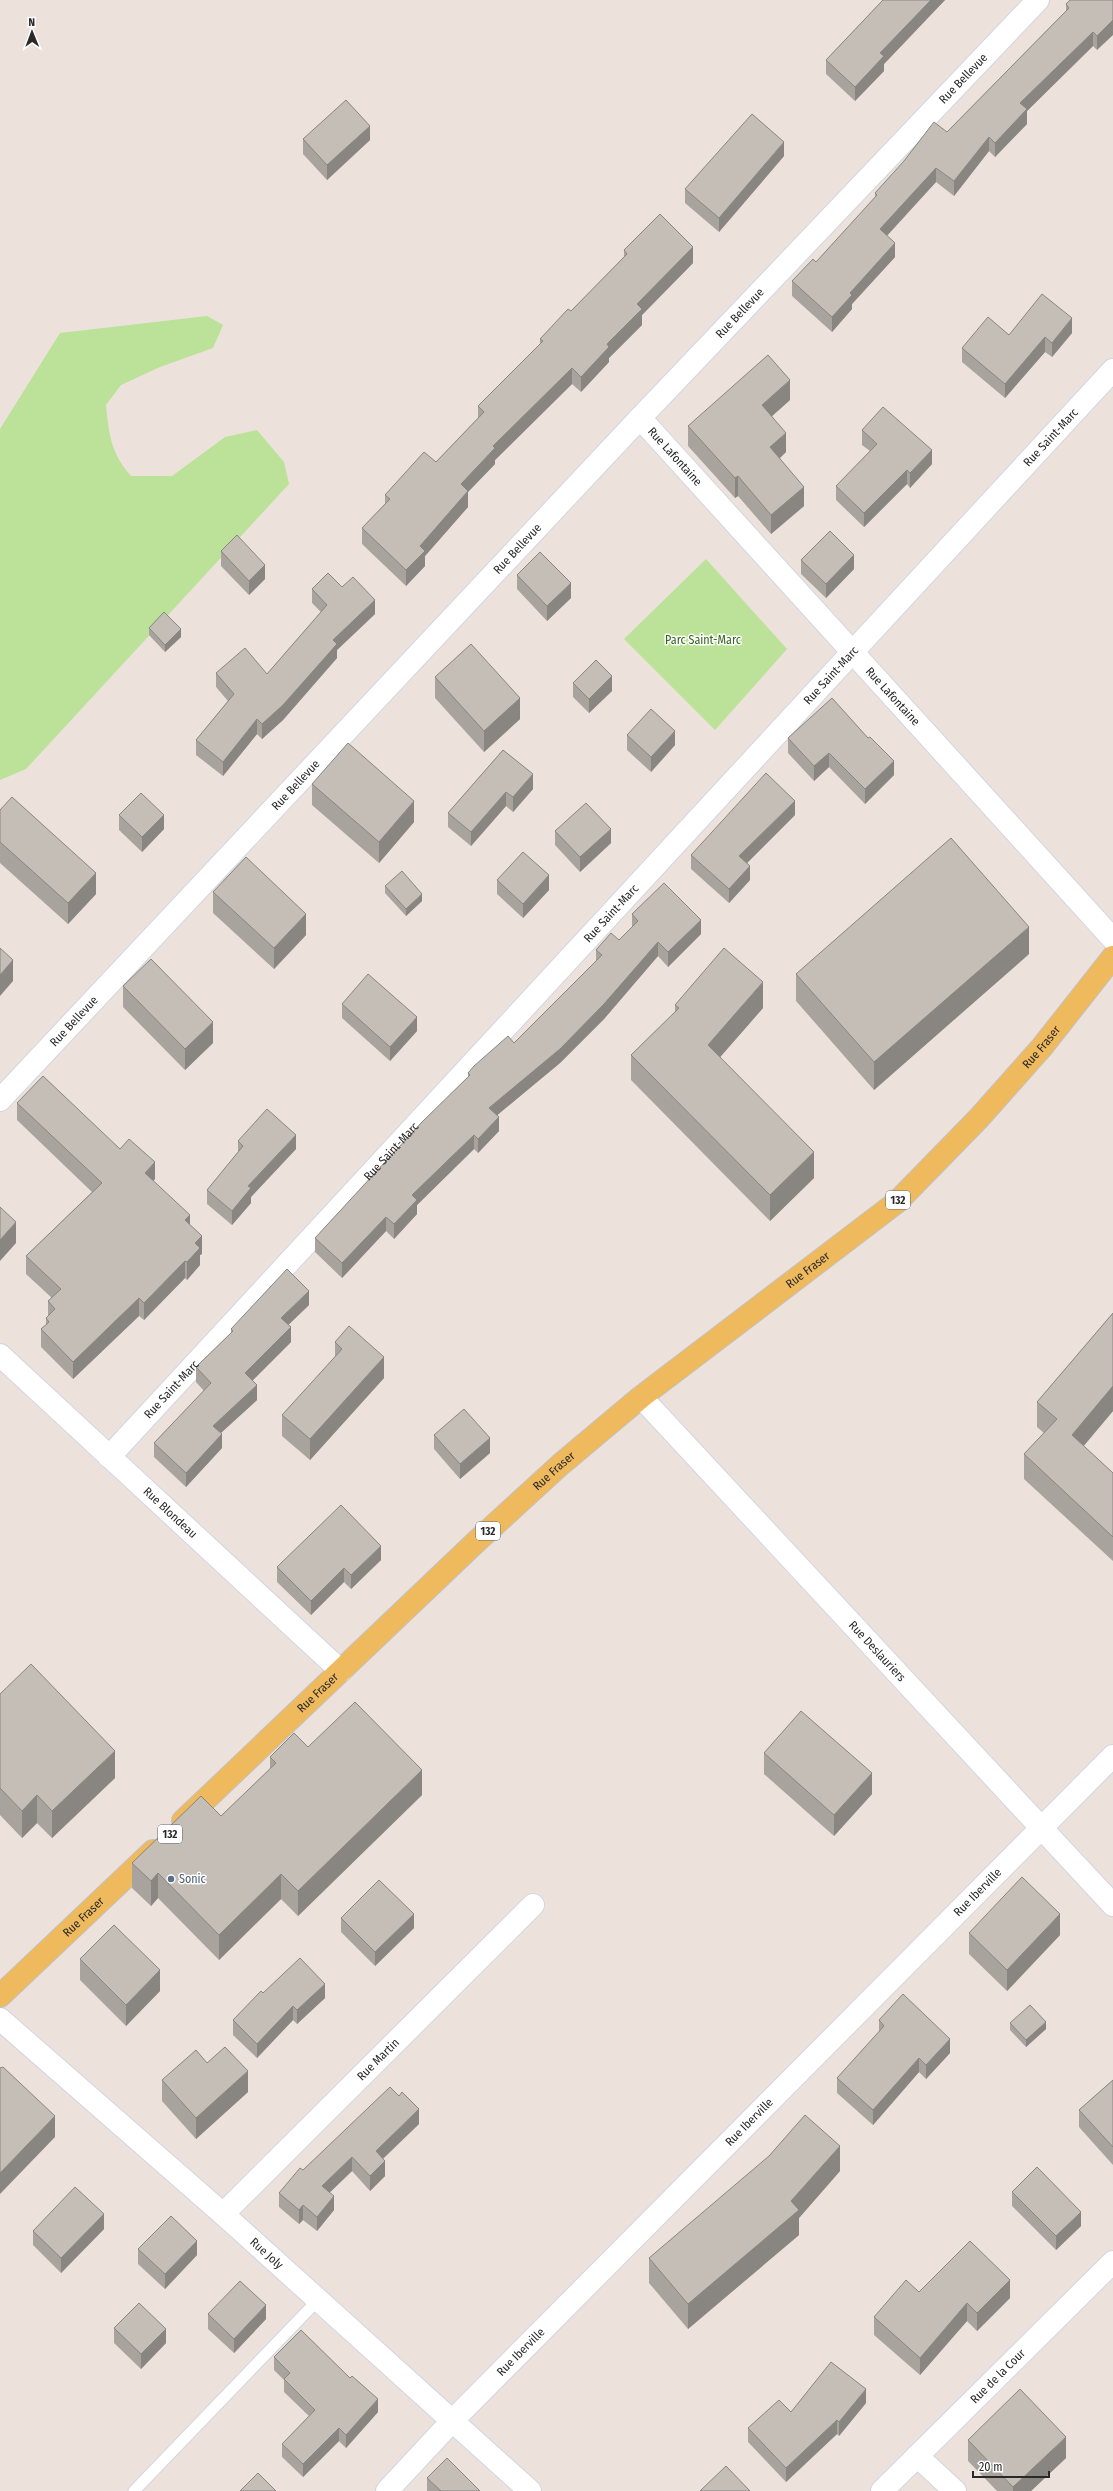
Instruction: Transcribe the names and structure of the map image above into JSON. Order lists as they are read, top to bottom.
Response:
{
  "streets": {
    "main road": ["Rue Fraser", "132"],
    "street": [
      "Rue Bellevue",
      "Rue Saint-Marc",
      "Rue Lafontaine",
      "Rue Blondeau",
      "Rue Deslauriers",
      "Rue Iberville",
      "Rue Martin",
      "Rue Joly",
      "Rue de la Cour"
    ]
  },
  "crossings": [
    ["Rue Bellevue", "Rue Lafontaine"],
    ["Rue Saint-Marc", "Rue Lafontaine"],
    ["Rue Saint-Marc", "Rue Blondeau"],
    ["Rue Fraser", "Rue Blondeau"],
    ["Rue Fraser", "Rue Deslauriers"],
    ["Rue Deslauriers", "Rue Iberville"],
    ["Rue Iberville", "Rue Joly"],
    ["Rue Martin", "Rue Joly"]
  ],
  "parks": ["Parc Saint-Marc"],
  "places": ["Sonic"],
  "scale_bar": "20 m",
  "north": "top"
}
